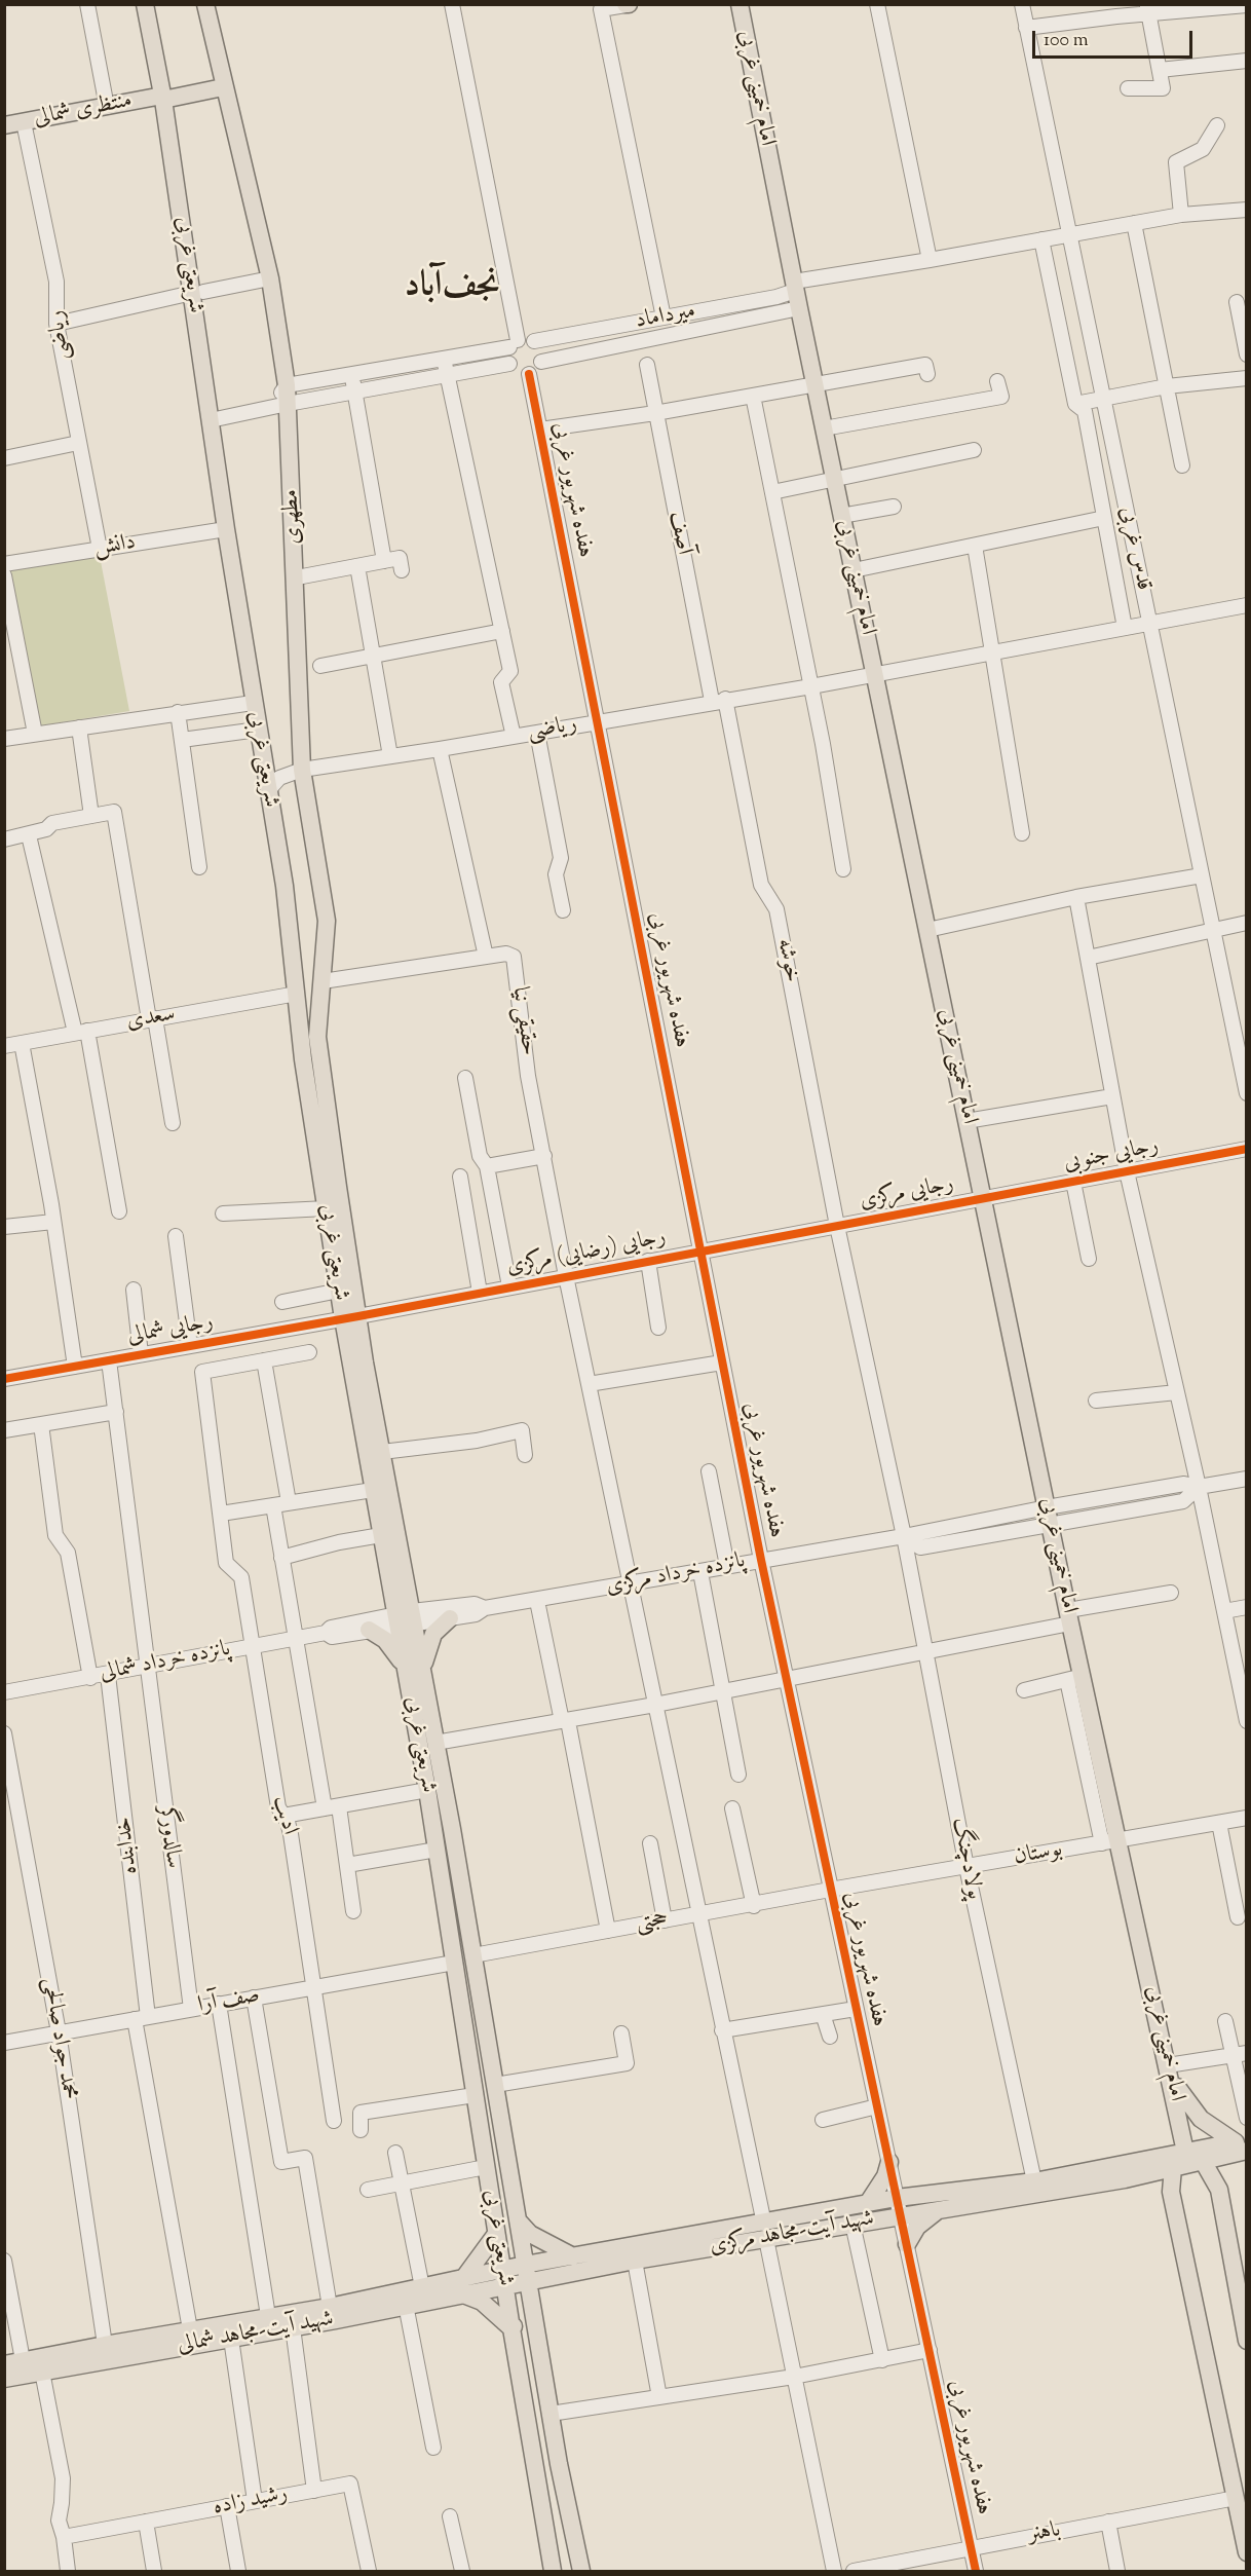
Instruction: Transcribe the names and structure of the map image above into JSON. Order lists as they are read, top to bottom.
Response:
{
  "streets": {
    "main road": [
      "امام خمینی غربی",
      "منتظری شمالی",
      "شریعتی غربی",
      "مطهری",
      "شهید آیت-مجاهد مرکزی",
      "شهید آیت-مجاهد شمالی"
    ],
    "street": [
      "میرداماد",
      "ریاضی",
      "هفده شهریور غربی",
      "آصف",
      "دانش",
      "قدس غربی",
      "خوشه",
      "سعدی",
      "حقیقی نیا",
      "رجایی جنوبی",
      "رجایی مرکزی",
      "رجایی (رضایی) مرکزی",
      "رجایی شمالی",
      "پانزده خرداد مرکزی",
      "پانزده خرداد شمالی",
      "ادیب",
      "سالدورگر",
      "خدابنده",
      "بوستان",
      "پولادچنگ",
      "حجتی",
      "صف آرا",
      "محمد جواد صالحی",
      "رشید زاده",
      "باهنر"
    ]
  },
  "crossings": [
    ["امام خمینی غربی", "میرداماد"],
    ["امام خمینی غربی", "ریاضی"],
    ["امام خمینی غربی", "رجایی جنوبی"],
    ["امام خمینی غربی", "رجایی مرکزی"],
    ["امام خمینی غربی", "پانزده خرداد مرکزی"],
    ["امام خمینی غربی", "بوستان"],
    ["امام خمینی غربی", "شهید آیت-مجاهد مرکزی"],
    ["منتظری شمالی", "شریعتی غربی"],
    ["منتظری شمالی", "ریاضی"],
    ["منتظری شمالی", "مطهری"],
    ["شریعتی غربی", "مطهری"],
    ["شریعتی غربی", "دانش"],
    ["شریعتی غربی", "سعدی"],
    ["شریعتی غربی", "رجایی (رضایی) مرکزی"],
    ["شریعتی غربی", "رجایی شمالی"],
    ["شریعتی غربی", "پانزده خرداد مرکزی"],
    ["شریعتی غربی", "پانزده خرداد شمالی"],
    ["شریعتی غربی", "حجتی"],
    ["شریعتی غربی", "صف آرا"],
    ["شریعتی غربی", "شهید آیت-مجاهد مرکزی"],
    ["شریعتی غربی", "شهید آیت-مجاهد شمالی"],
    ["میرداماد", "هفده شهریور غربی"],
    ["ریاضی", "هفده شهریور غربی"],
    ["ریاضی", "مطهری"],
    ["ریاضی", "آصف"],
    ["ریاضی", "دانش"],
    ["ریاضی", "قدس غربی"],
    ["ریاضی", "خوشه"],
    ["هفده شهریور غربی", "رجایی (رضایی) مرکزی"],
    ["هفده شهریور غربی", "پانزده خرداد مرکزی"],
    ["هفده شهریور غربی", "بوستان"],
    ["هفده شهریور غربی", "حجتی"],
    ["هفده شهریور غربی", "شهید آیت-مجاهد مرکزی"],
    ["هفده شهریور غربی", "باهنر"],
    ["مطهری", "حقیقی نیا"],
    ["آصف", "خوشه"],
    ["خوشه", "رجایی مرکزی"],
    ["خوشه", "رجایی (رضایی) مرکزی"],
    ["خوشه", "پانزده خرداد مرکزی"],
    ["خوشه", "پولادچنگ"],
    ["حقیقی نیا", "رجایی (رضایی) مرکزی"],
    ["حقیقی نیا", "پانزده خرداد مرکزی"],
    ["حقیقی نیا", "حجتی"],
    ["حقیقی نیا", "شهید آیت-مجاهد مرکزی"],
    ["رجایی جنوبی", "رجایی مرکزی"],
    ["رجایی مرکزی", "رجایی (رضایی) مرکزی"],
    ["رجایی (رضایی) مرکزی", "رجایی شمالی"],
    ["رجایی شمالی", "سالدورگر"],
    ["پانزده خرداد مرکزی", "پانزده خرداد شمالی"],
    ["پانزده خرداد مرکزی", "پولادچنگ"],
    ["پانزده خرداد شمالی", "ادیب"],
    ["پانزده خرداد شمالی", "سالدورگر"],
    ["پانزده خرداد شمالی", "خدابنده"],
    ["ادیب", "صف آرا"],
    ["سالدورگر", "صف آرا"],
    ["خدابنده", "صف آرا"],
    ["خدابنده", "شهید آیت-مجاهد شمالی"],
    ["بوستان", "پولادچنگ"],
    ["بوستان", "حجتی"],
    ["پولادچنگ", "شهید آیت-مجاهد مرکزی"],
    ["صف آرا", "محمد جواد صالحی"],
    ["محمد جواد صالحی", "شهید آیت-مجاهد شمالی"],
    ["شهید آیت-مجاهد مرکزی", "شهید آیت-مجاهد شمالی"]
  ],
  "districts": ["نجف‌آباد"],
  "scale_bar": "100 m"
}
